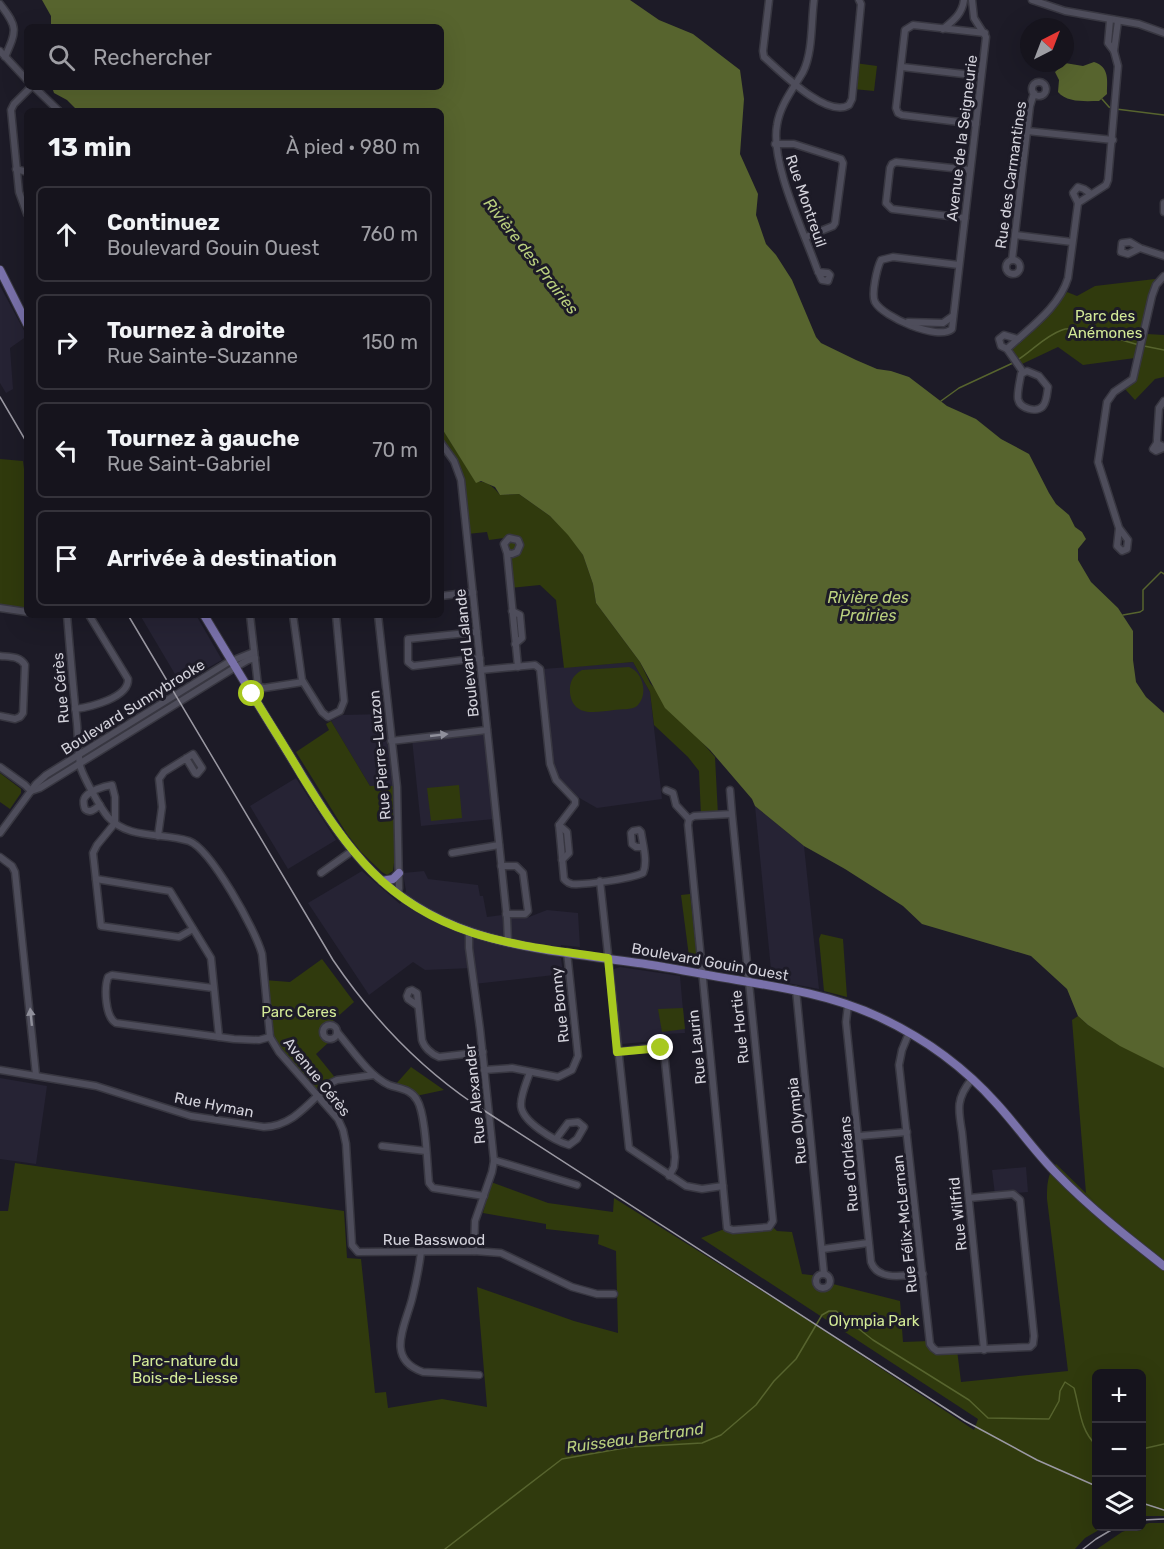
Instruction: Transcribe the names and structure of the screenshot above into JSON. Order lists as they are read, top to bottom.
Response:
{
  "streets": {
    "main road": ["Boulevard Gouin Ouest"],
    "street": [
      "Avenue de la Seigneurie",
      "Rue des Carmantines",
      "Rue Montreuil",
      "Boulevard Lalande",
      "Rue Cérès",
      "Boulevard Sunnybrooke",
      "Rue Pierre-Lauzon",
      "Rue Bonny",
      "Rue Hortie",
      "Rue Laurin",
      "Avenue Cérès",
      "Rue Alexander",
      "Rue Hyman",
      "Rue Olympia",
      "Rue d'Orléans",
      "Rue Wilfrid",
      "Rue Félix-McLernan",
      "Rue Basswood"
    ]
  },
  "crossings": [
    ["Boulevard Lalande", "Boulevard Gouin Ouest"],
    ["Rue Cérès", "Boulevard Sunnybrooke"],
    ["Rue Cérès", "Avenue Cérès"],
    ["Boulevard Sunnybrooke", "Boulevard Gouin Ouest"],
    ["Rue Pierre-Lauzon", "Boulevard Gouin Ouest"],
    ["Boulevard Gouin Ouest", "Rue Bonny"],
    ["Boulevard Gouin Ouest", "Rue Hortie"],
    ["Boulevard Gouin Ouest", "Rue Laurin"],
    ["Boulevard Gouin Ouest", "Rue Alexander"],
    ["Boulevard Gouin Ouest", "Rue Olympia"],
    ["Boulevard Gouin Ouest", "Rue d'Orléans"],
    ["Boulevard Gouin Ouest", "Rue Wilfrid"],
    ["Boulevard Gouin Ouest", "Rue Félix-McLernan"],
    ["Rue Bonny", "Rue Alexander"],
    ["Rue Hortie", "Rue Laurin"],
    ["Avenue Cérès", "Rue Hyman"],
    ["Avenue Cérès", "Rue Basswood"],
    ["Rue Alexander", "Rue Basswood"],
    ["Rue d'Orléans", "Rue Félix-McLernan"],
    ["Rue Wilfrid", "Rue Félix-McLernan"]
  ],
  "water": ["Rivière des Prairies", "Ruisseau Bertrand"],
  "parks": [
    "Parc des Anémones",
    "Parc Ceres",
    "Olympia Park",
    "Parc-nature du Bois-de-Liesse"
  ],
  "north": "top right",
  "page": {
    "search": "Rechercher",
    "heading": ["13 min", "À pied · 980 m"],
    "list": [
      ["Continuez", "Boulevard Gouin Ouest", "760 m"],
      ["Tournez à droite", "Rue Sainte-Suzanne", "150 m"],
      ["Tournez à gauche", "Rue Saint-Gabriel", "70 m"],
      "Arrivée à destination"
    ],
    "map_buttons": ["+", "−"]
  }
}
